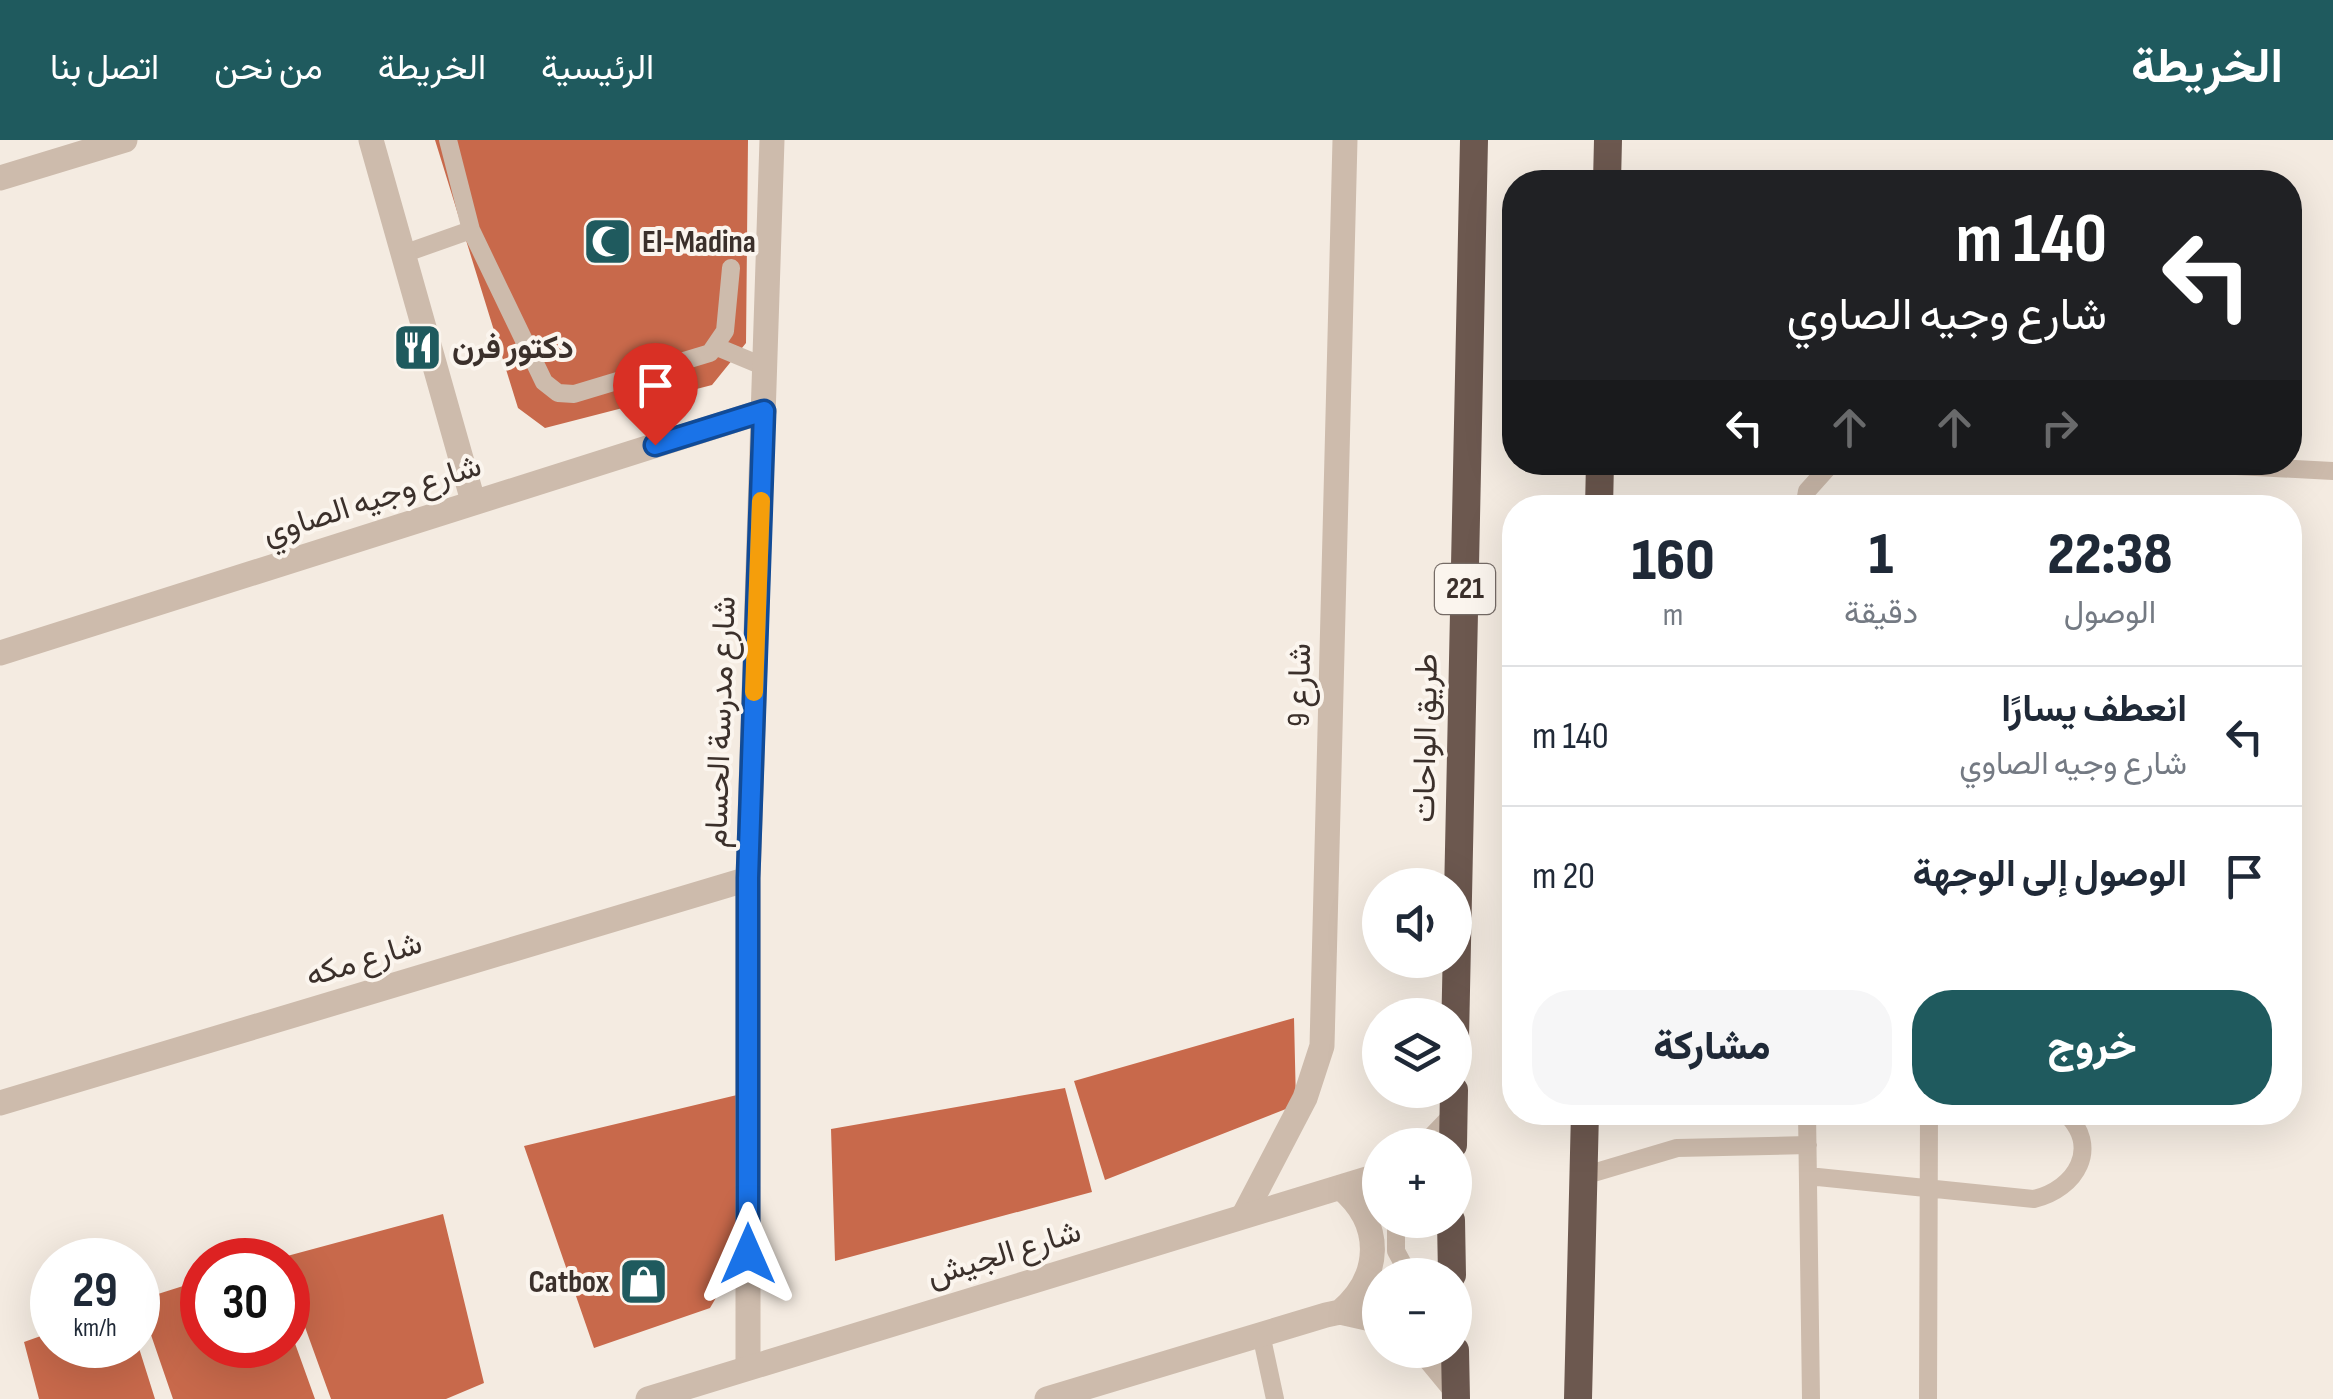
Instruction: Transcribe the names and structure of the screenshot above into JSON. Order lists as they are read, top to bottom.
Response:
{
  "streets": {
    "highway": ["221", "طريق الواحات"],
    "street": [
      "شارع وجيه الصاوي",
      "شارع 9",
      "شارع مدرسة الحسام",
      "شارع مكه",
      "شارع الجيش"
    ]
  },
  "crossings": [
    ["شارع وجيه الصاوي", "شارع مدرسة الحسام"],
    ["شارع 9", "شارع الجيش"],
    ["شارع مدرسة الحسام", "شارع مكه"],
    ["شارع مدرسة الحسام", "شارع الجيش"]
  ],
  "places": {
    "mosque": ["El-Madina"],
    "restaurant": ["دكتور فرن"],
    "shop": ["Catbox"]
  },
  "page": {
    "header": "الخريطة",
    "nav": [
      "الرئيسية",
      "الخريطة",
      "من نحن",
      "اتصل بنا"
    ],
    "turn": ["140 m", "شارع وجيه الصاوي"],
    "eta": [
      "22:38",
      "الوصول",
      "1",
      "دقيقة",
      "160",
      "m"
    ],
    "list": [
      {
        "name": "انعطف يسارًا",
        "note": "شارع وجيه الصاوي",
        "value": "140 m"
      },
      {
        "name": "الوصول إلى الوجهة",
        "value": "20 m"
      }
    ],
    "map_buttons": ["+", "−"],
    "buttons": ["خروج", "مشاركة"],
    "speed": "29 km/h",
    "limit": "30"
  }
}
